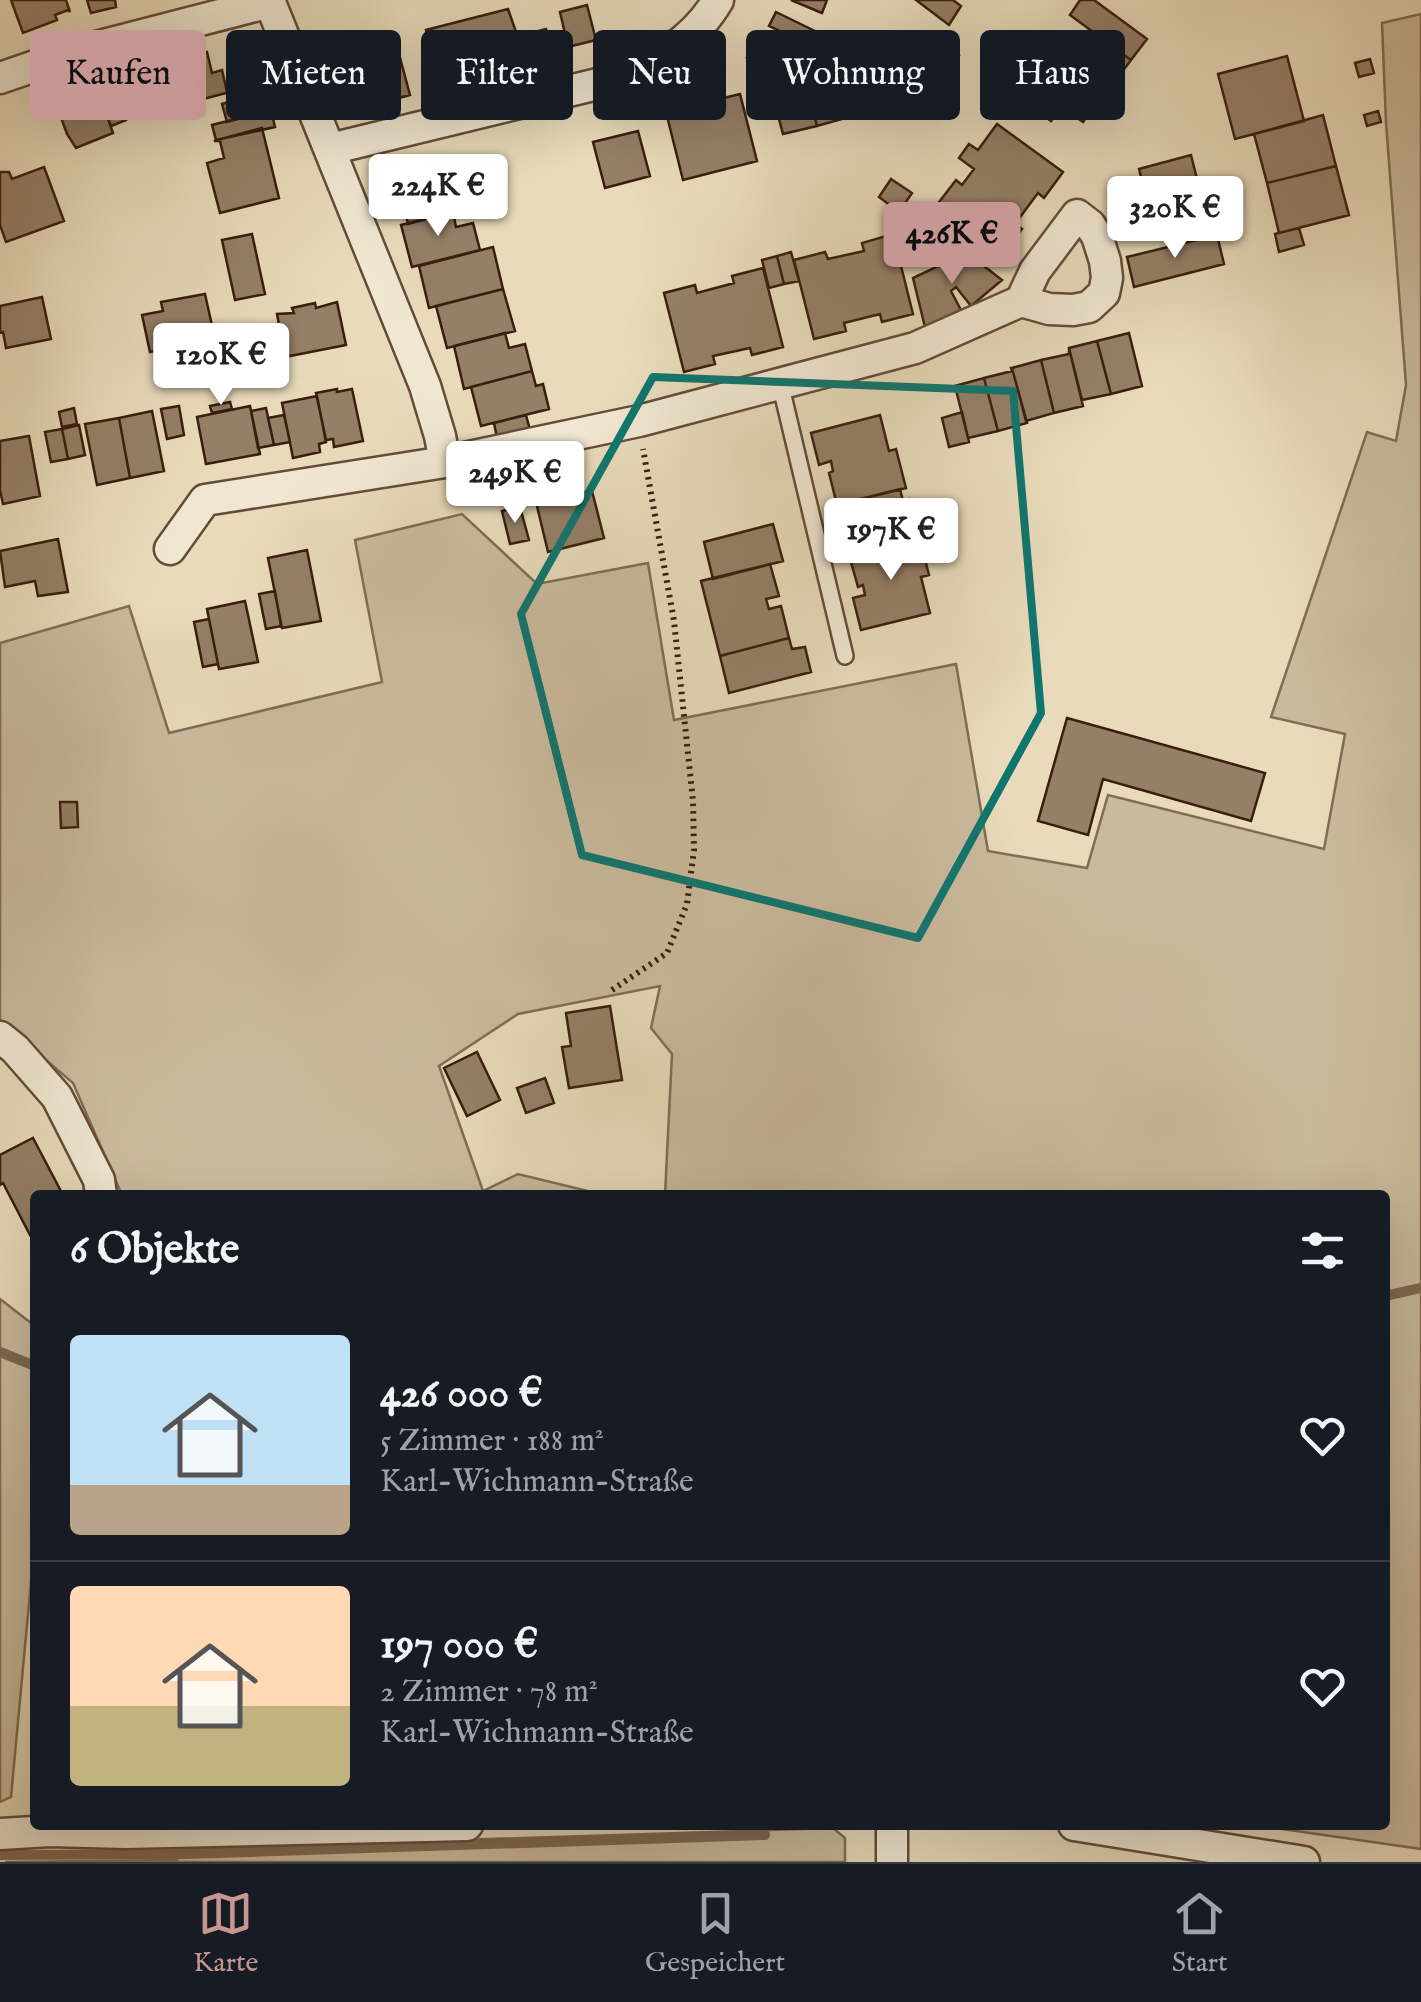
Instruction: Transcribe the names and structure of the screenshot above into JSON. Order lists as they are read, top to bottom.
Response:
{
  "page": {
    "chip": [
      "Kaufen",
      "Mieten",
      "Filter",
      "Neu",
      "Wohnung",
      "Haus"
    ],
    "price": [
      "224K €",
      "320K €",
      "426K €",
      "120K €",
      "249K €",
      "197K €"
    ],
    "heading": "6 Objekte",
    "list": [
      {
        "name": "426 000 €",
        "note": "5 Zimmer · 188 m² · Karl-Wichmann-Straße"
      },
      {
        "name": "197 000 €",
        "note": "2 Zimmer · 78 m² · Karl-Wichmann-Straße"
      }
    ],
    "tabs": ["Karte", "Gespeichert", "Start"]
  }
}
